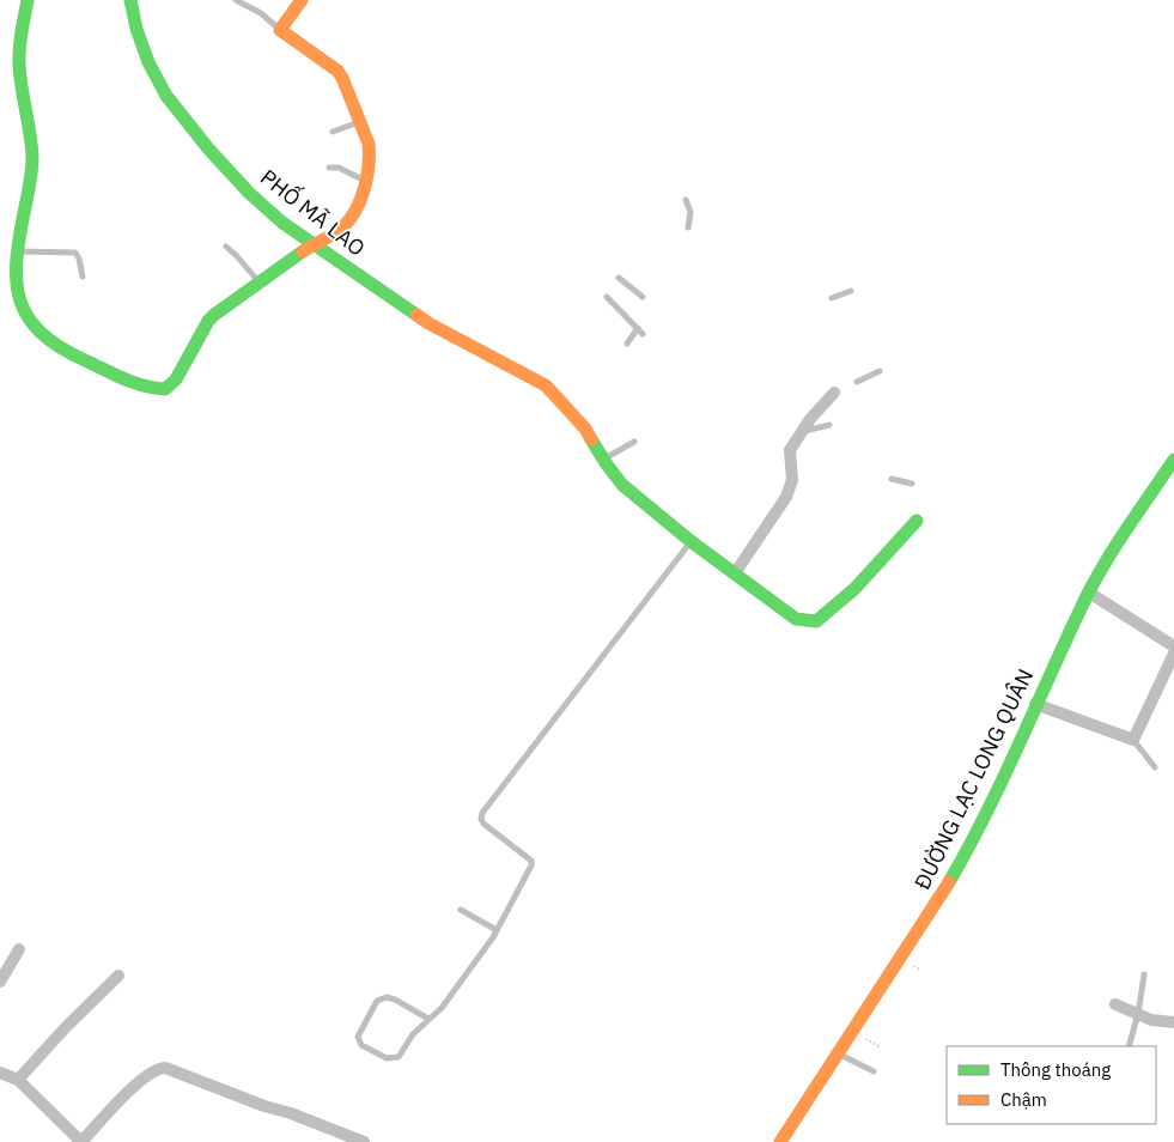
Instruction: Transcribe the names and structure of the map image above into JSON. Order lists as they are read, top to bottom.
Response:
{
  "streets": {
    "main road": ["PHỐ MÃ LAO", "ĐƯỜNG LẠC LONG QUÂN"]
  },
  "legend": ["Thông thoáng", "Chậm"]
}
